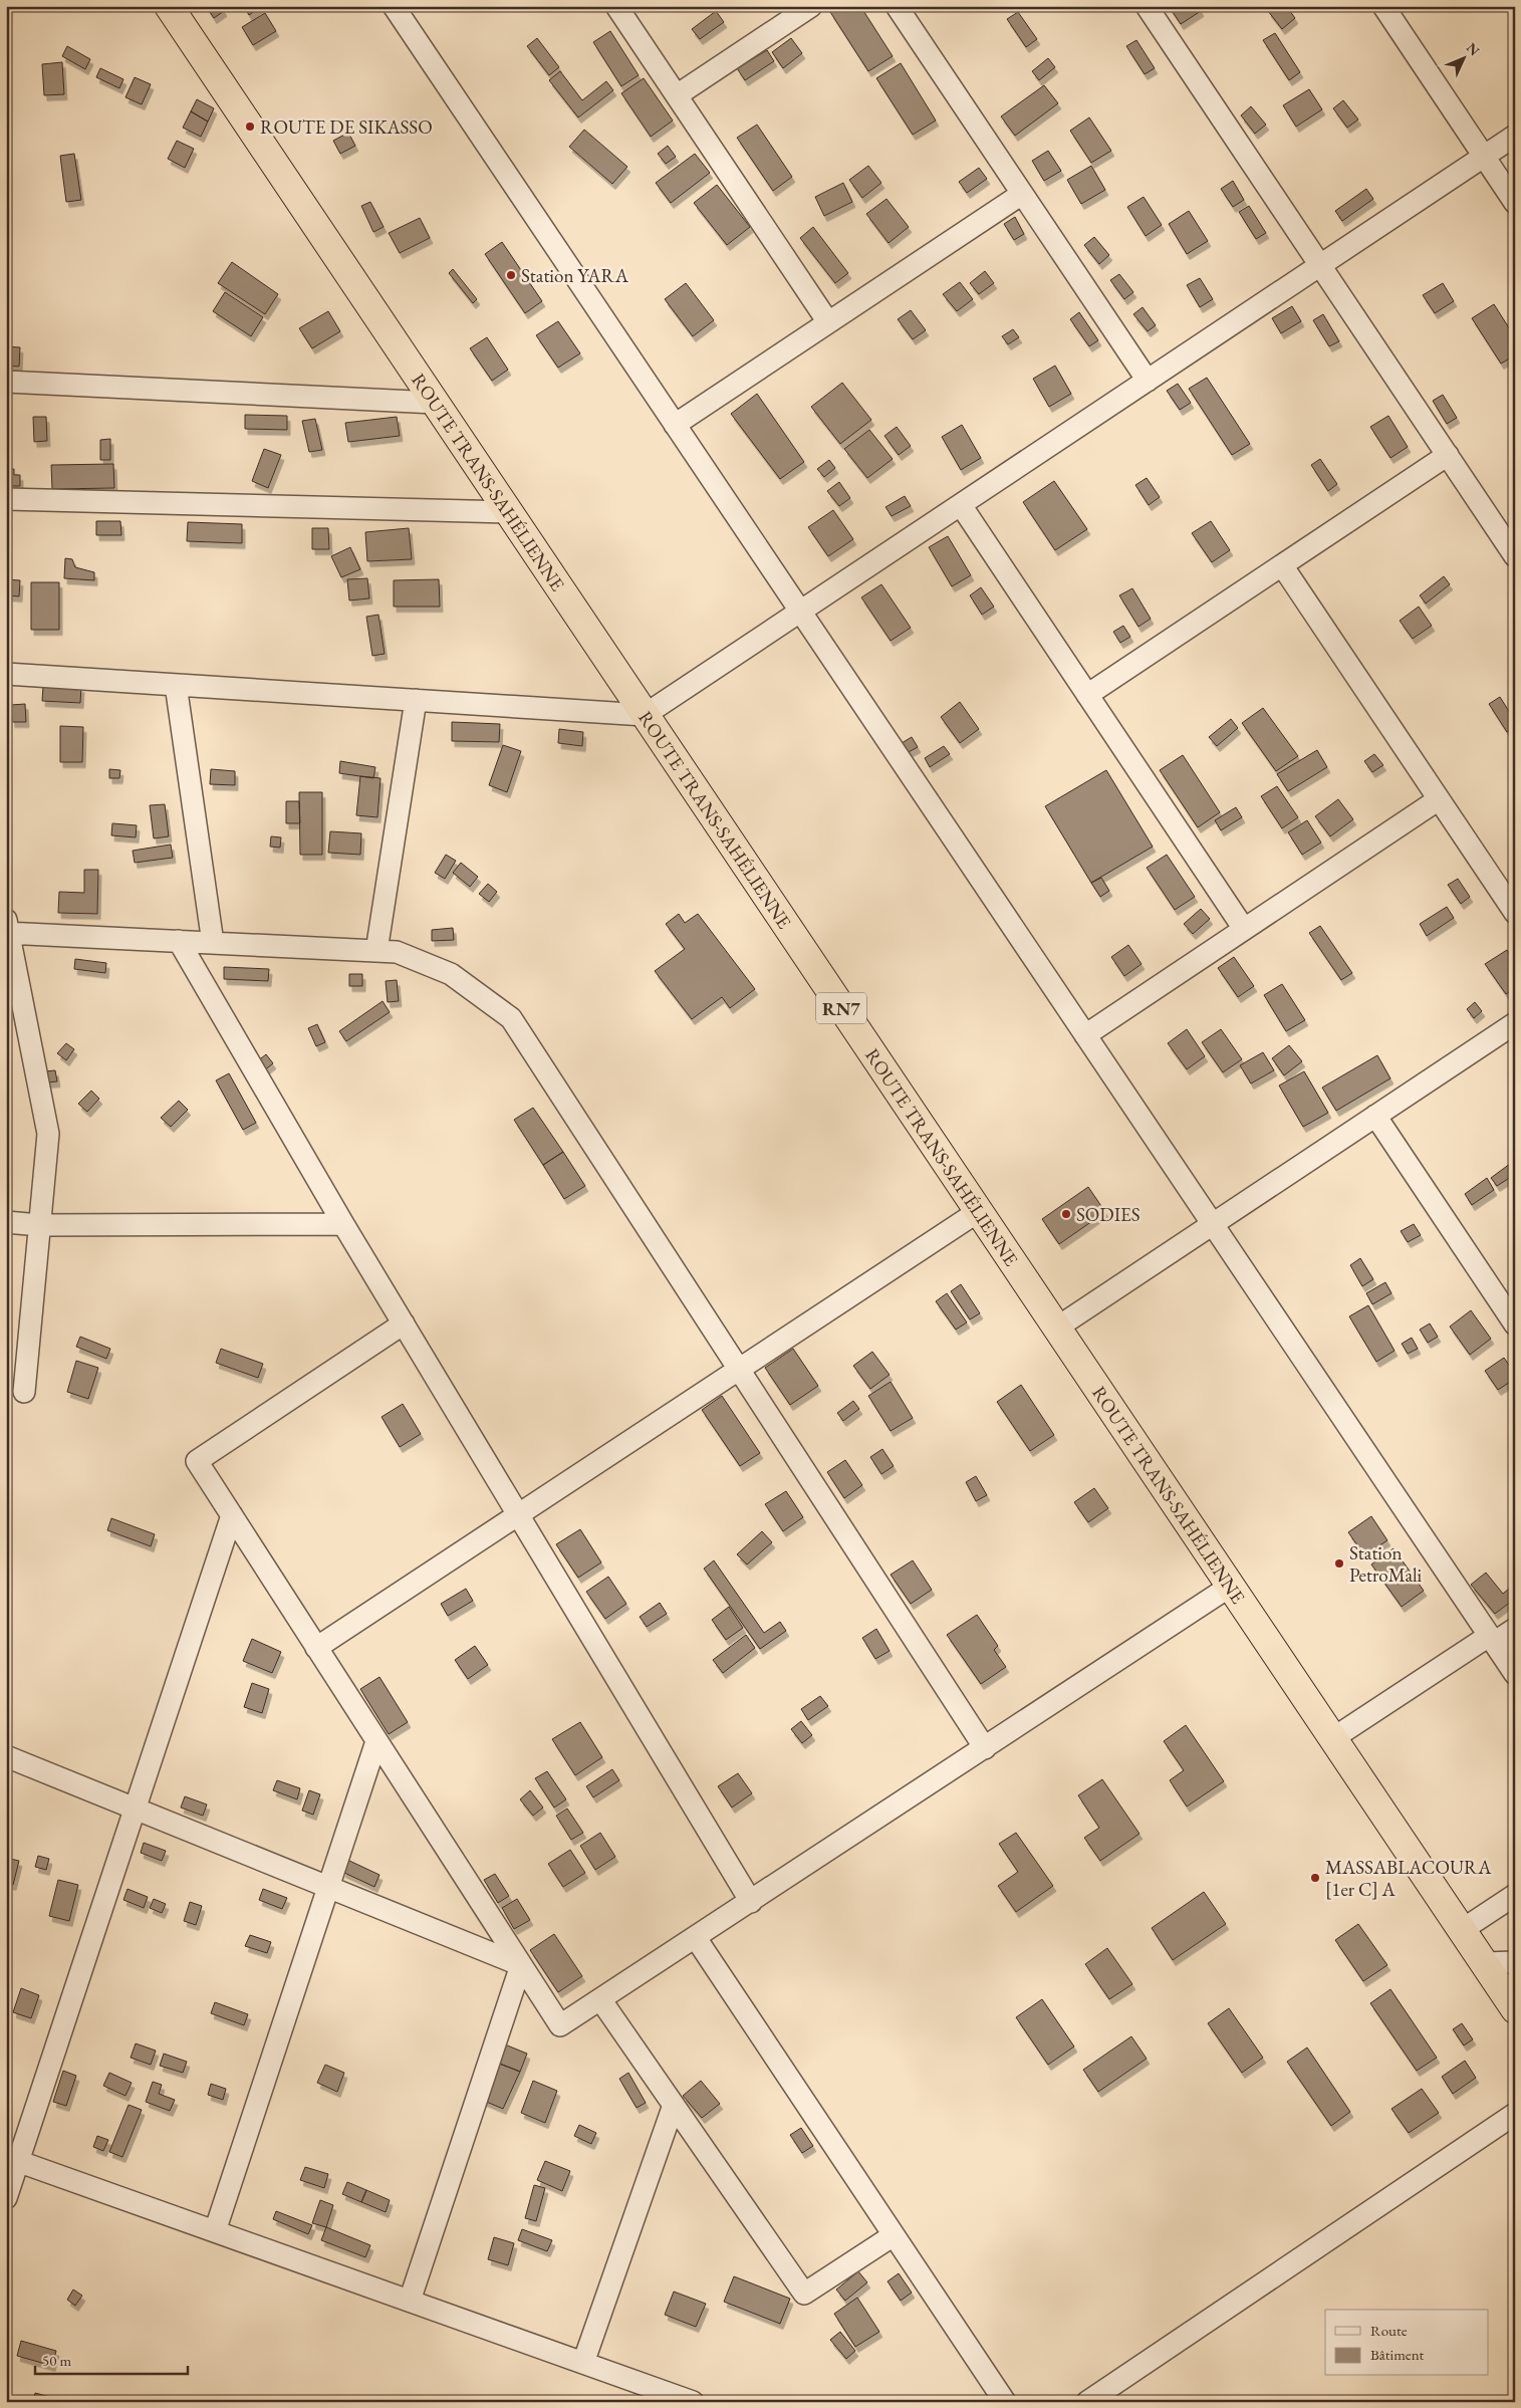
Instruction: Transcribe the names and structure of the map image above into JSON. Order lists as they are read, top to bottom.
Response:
{
  "streets": {
    "highway": ["ROUTE TRANS-SAHÉLIENNE", "RN7"]
  },
  "places": [
    "ROUTE DE SIKASSO",
    "Station YARA",
    "SODIES",
    "Station PetroMali",
    "MASSABLACOURA [1er C] A"
  ],
  "legend": ["Route", "Bâtiment"],
  "scale_bar": "50 m",
  "north": "top right"
}
